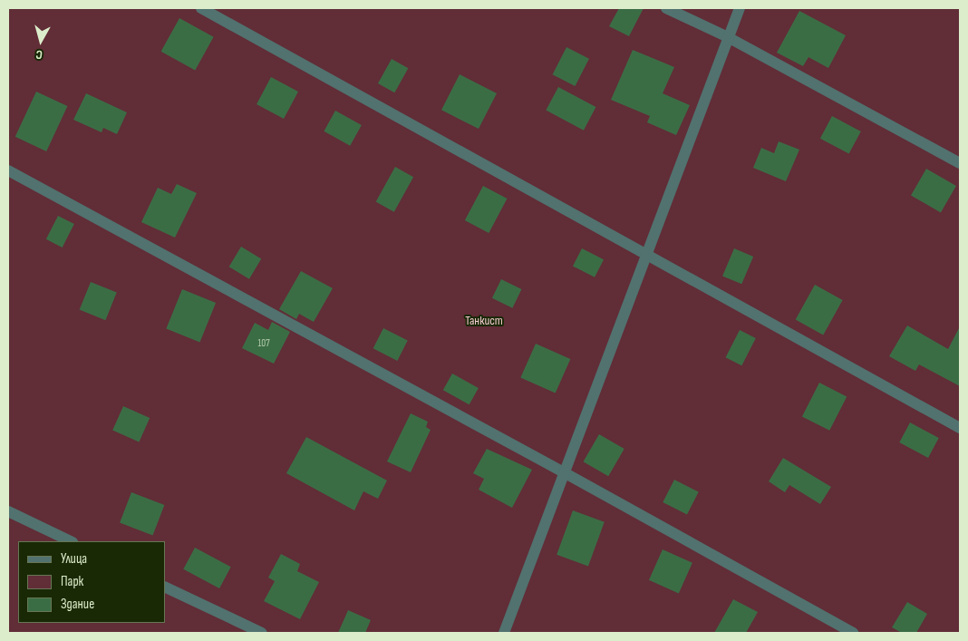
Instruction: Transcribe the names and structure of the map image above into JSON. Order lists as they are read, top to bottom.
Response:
{
  "parks": ["Танкист"],
  "house_numbers": ["107"],
  "legend": ["Улица", "Парк", "Здание"],
  "north": "bottom"
}
